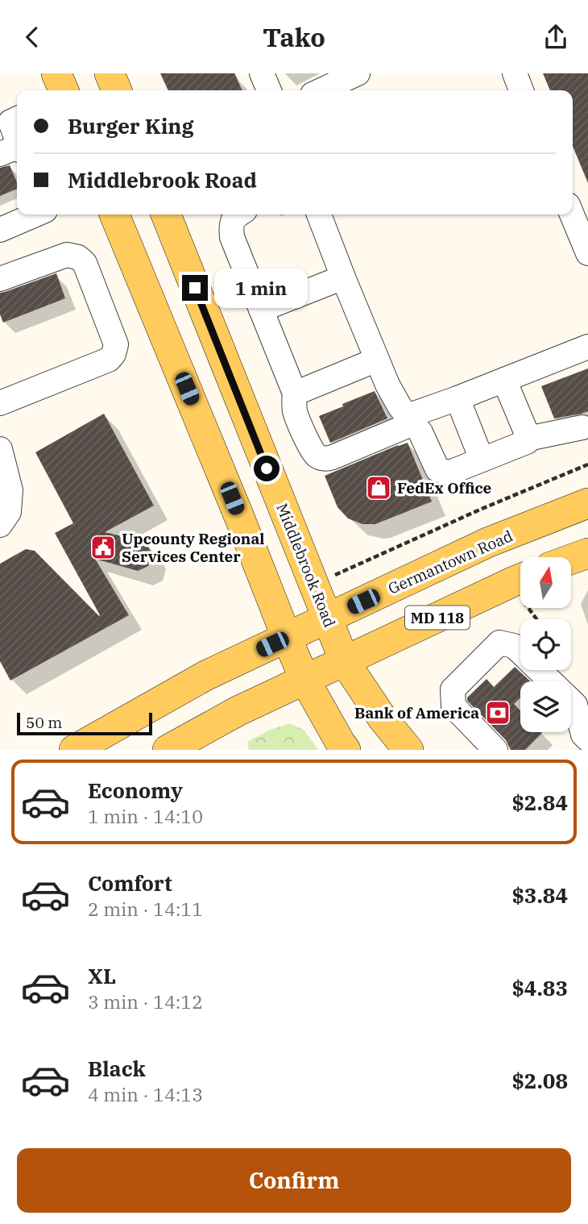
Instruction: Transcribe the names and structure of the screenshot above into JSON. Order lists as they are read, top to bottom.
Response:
{
  "streets": {
    "main road": ["Germantown Road", "Middlebrook Road", "MD 118"]
  },
  "crossings": [
    ["Germantown Road", "Middlebrook Road"],
    ["Middlebrook Road", "MD 118"]
  ],
  "places": {
    "shop": ["FedEx Office"],
    "public building": ["Upcounty Regional Services Center"],
    "bank": ["Bank of America"]
  },
  "scale_bar": "50 m",
  "north": "top",
  "page": {
    "header": "Tako",
    "banner": ["Burger King", "Middlebrook Road"],
    "bubble": "1 min",
    "scale": "50 m",
    "list": [
      {
        "name": "Economy",
        "note": "1 min · 14:10",
        "value": "$2.84"
      },
      {
        "name": "Comfort",
        "note": "2 min · 14:11",
        "value": "$3.84"
      },
      {
        "name": "XL",
        "note": "3 min · 14:12",
        "value": "$4.83"
      },
      {
        "name": "Black",
        "note": "4 min · 14:13",
        "value": "$2.08"
      }
    ],
    "buttons": "Confirm"
  }
}
